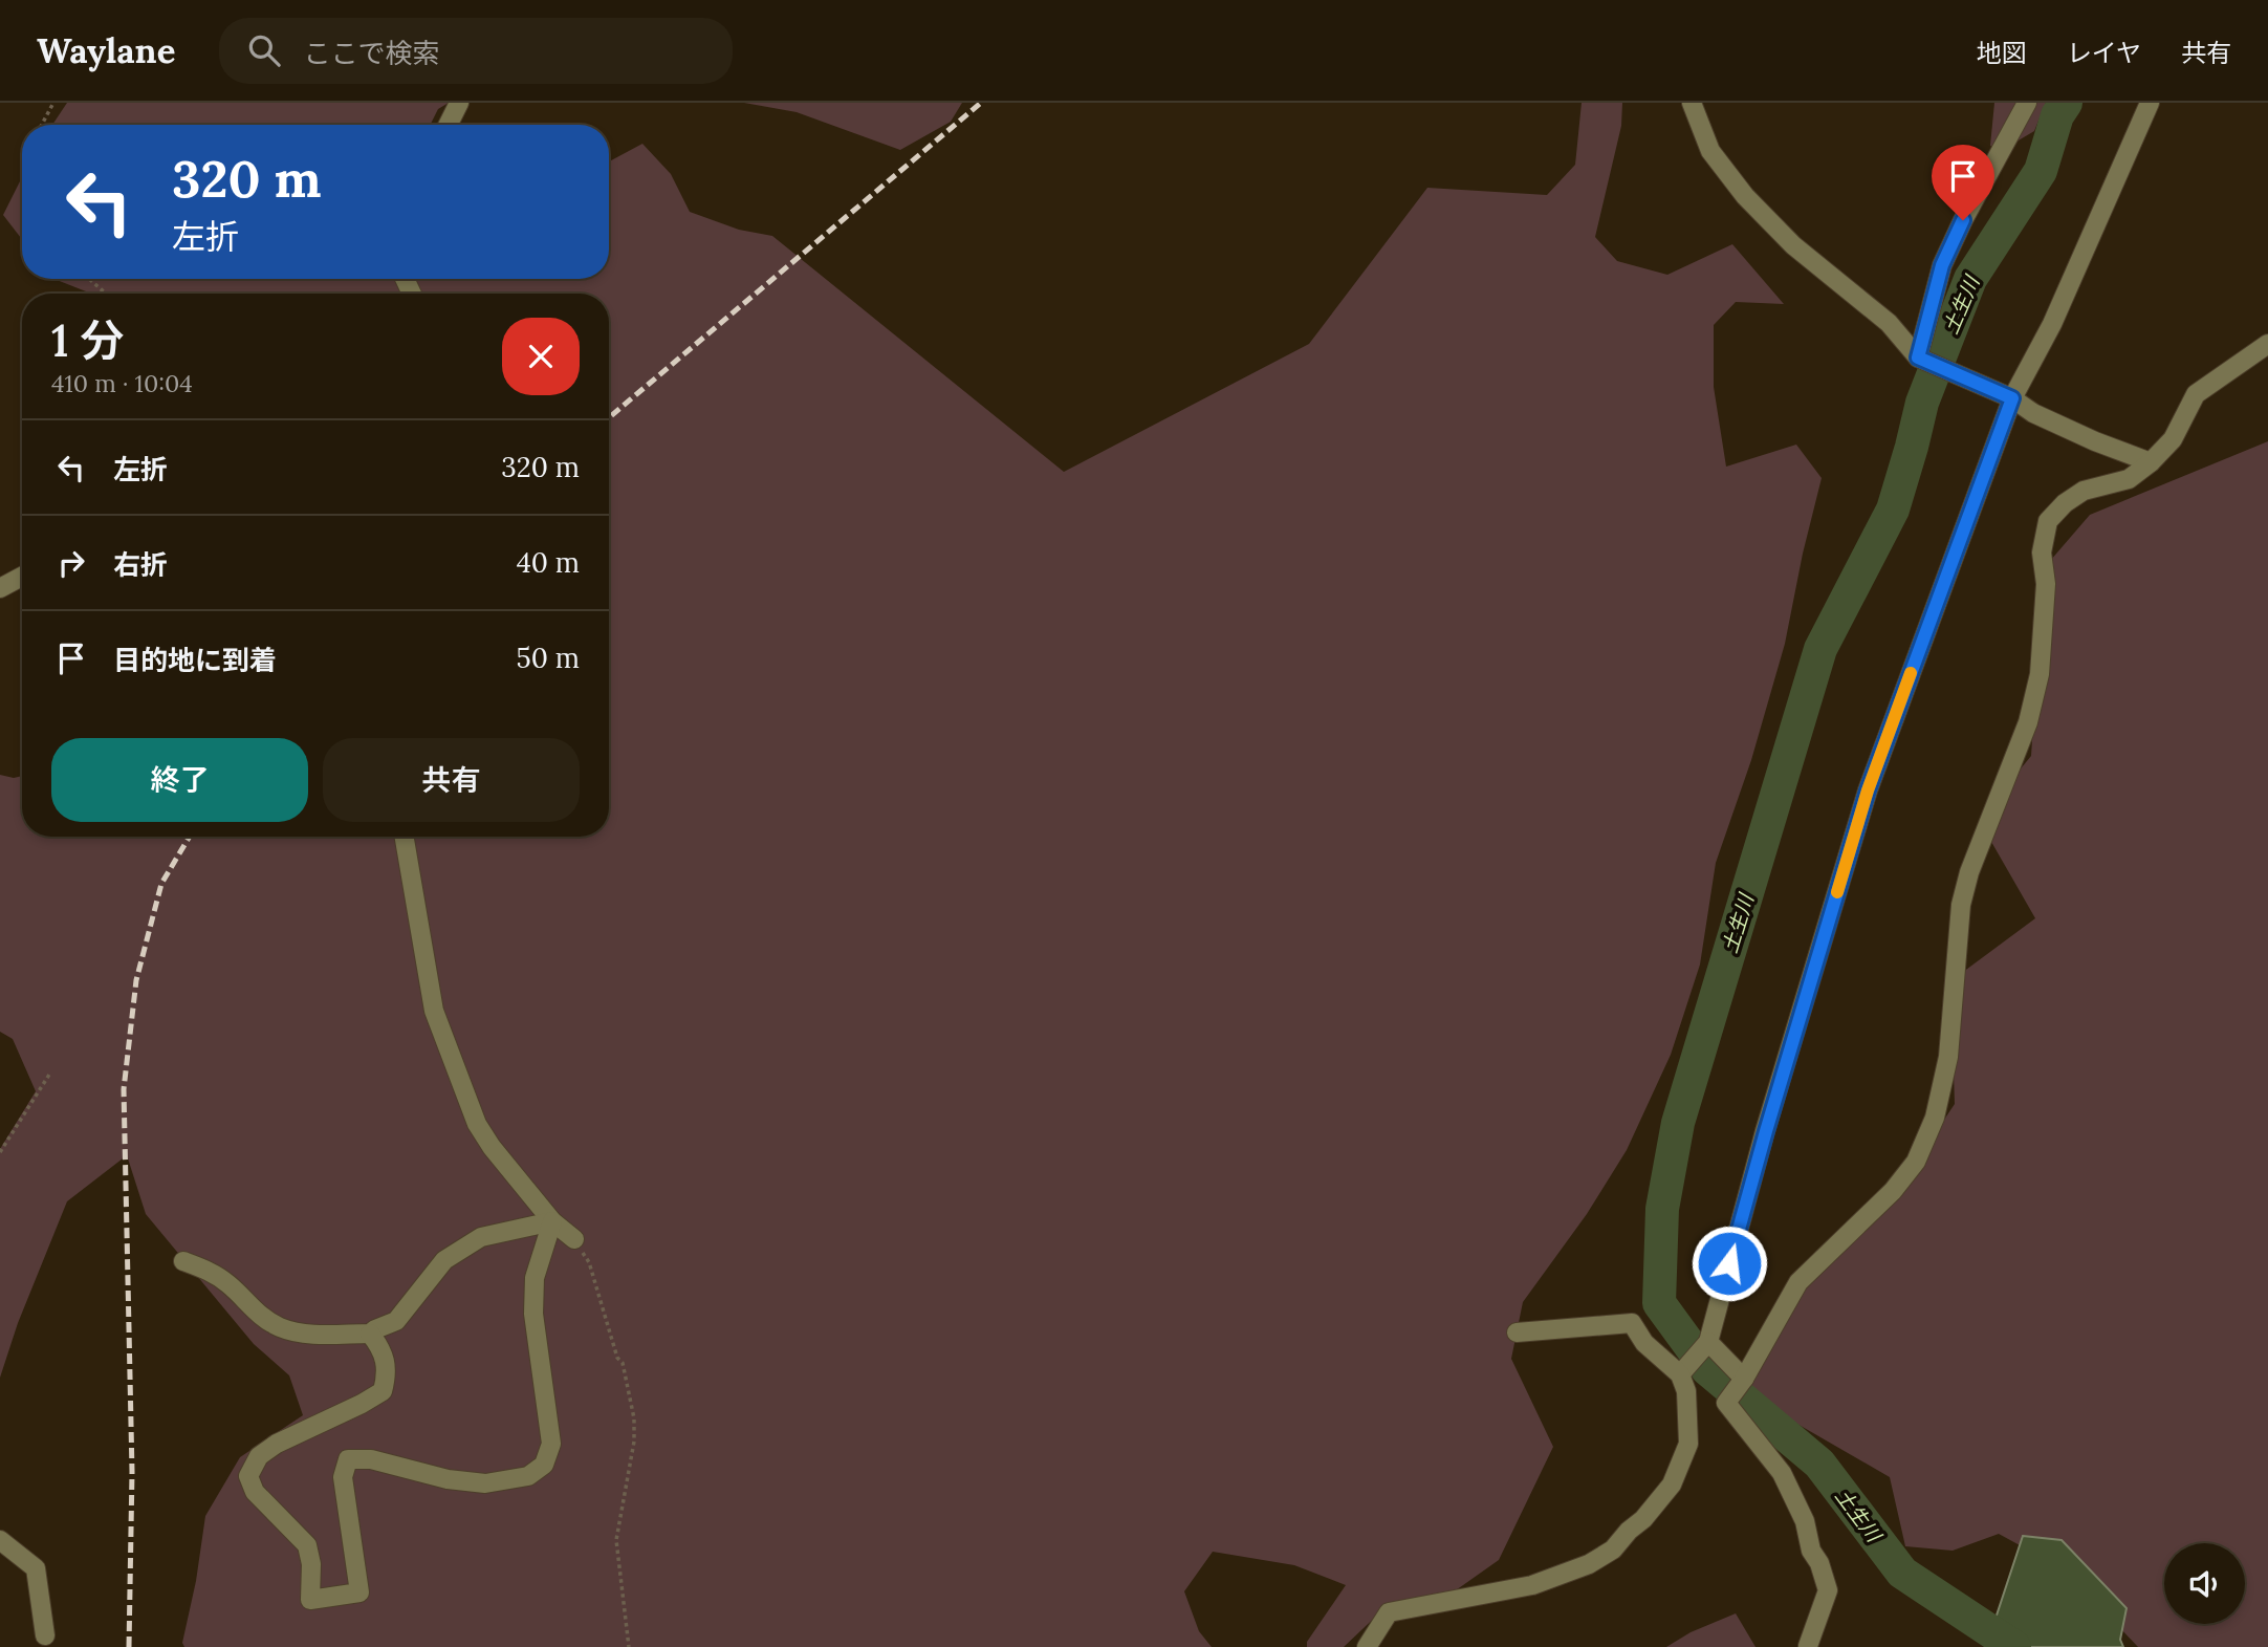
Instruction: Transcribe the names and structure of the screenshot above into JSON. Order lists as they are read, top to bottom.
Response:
{
  "water": ["土生川"],
  "page": {
    "header": "Waylane",
    "search": "ここで検索",
    "nav": ["地図", "レイヤ", "共有"],
    "turn": ["320 m", "左折"],
    "heading": ["1 分", "410 m · 10:04"],
    "list": [
      {
        "name": "左折",
        "value": "320 m"
      },
      {
        "name": "右折",
        "value": "40 m"
      },
      {
        "name": "目的地に到着",
        "value": "50 m"
      }
    ],
    "buttons": ["終了", "共有"]
  }
}
